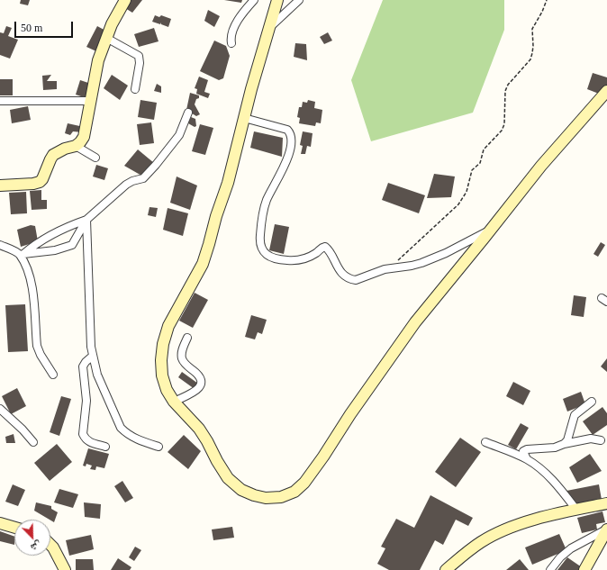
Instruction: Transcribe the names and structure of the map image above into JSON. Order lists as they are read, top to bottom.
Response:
{
  "scale_bar": "50 m",
  "north": "bottom right"
}
